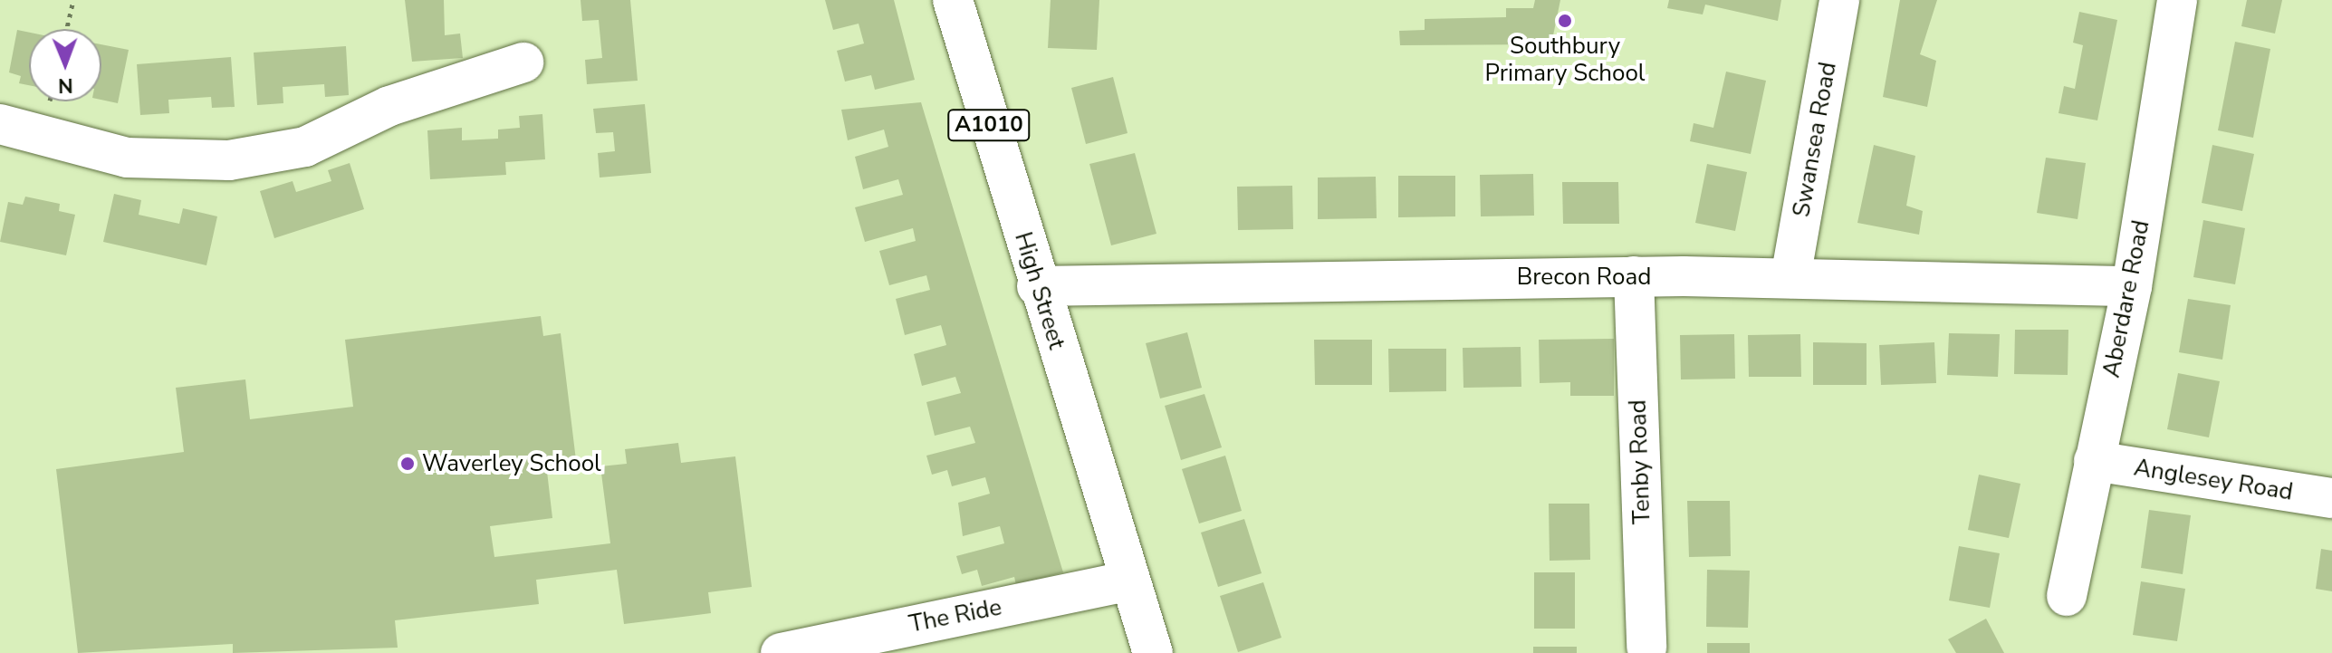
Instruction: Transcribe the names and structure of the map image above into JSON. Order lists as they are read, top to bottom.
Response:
{
  "streets": {
    "street": [
      "A1010",
      "Swansea Road",
      "Brecon Road",
      "High Street",
      "Aberdare Road",
      "Tenby Road",
      "Anglesey Road",
      "The Ride"
    ]
  },
  "crossings": [
    ["A1010", "High Street"],
    ["A1010", "The Ride"],
    ["Swansea Road", "Brecon Road"],
    ["Brecon Road", "High Street"],
    ["Brecon Road", "Aberdare Road"],
    ["Brecon Road", "Tenby Road"],
    ["High Street", "The Ride"],
    ["Aberdare Road", "Anglesey Road"]
  ],
  "places": ["Southbury Primary School", "Waverley School"],
  "north": "bottom"
}
